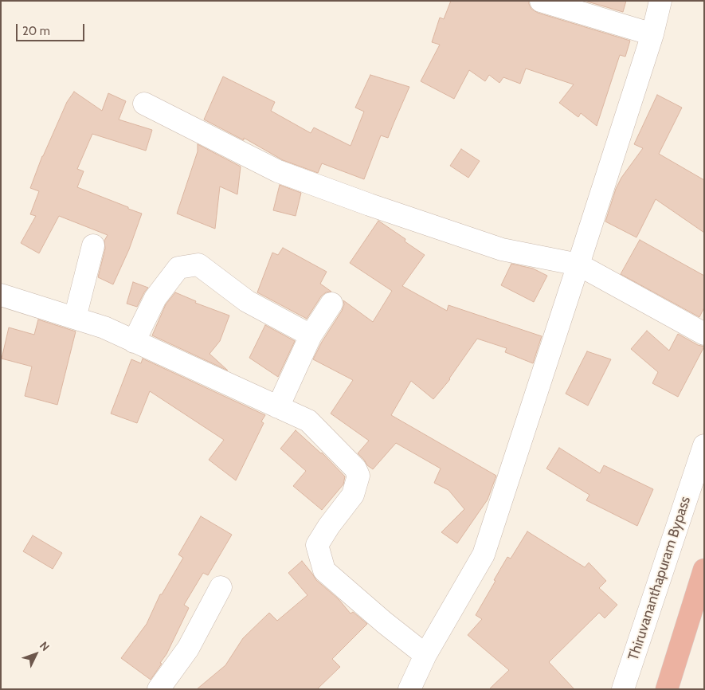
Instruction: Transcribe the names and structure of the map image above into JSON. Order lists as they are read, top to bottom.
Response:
{
  "streets": {
    "street": ["Thiruvananthapuram Bypass"]
  },
  "scale_bar": "20 m",
  "north": "top right"
}
